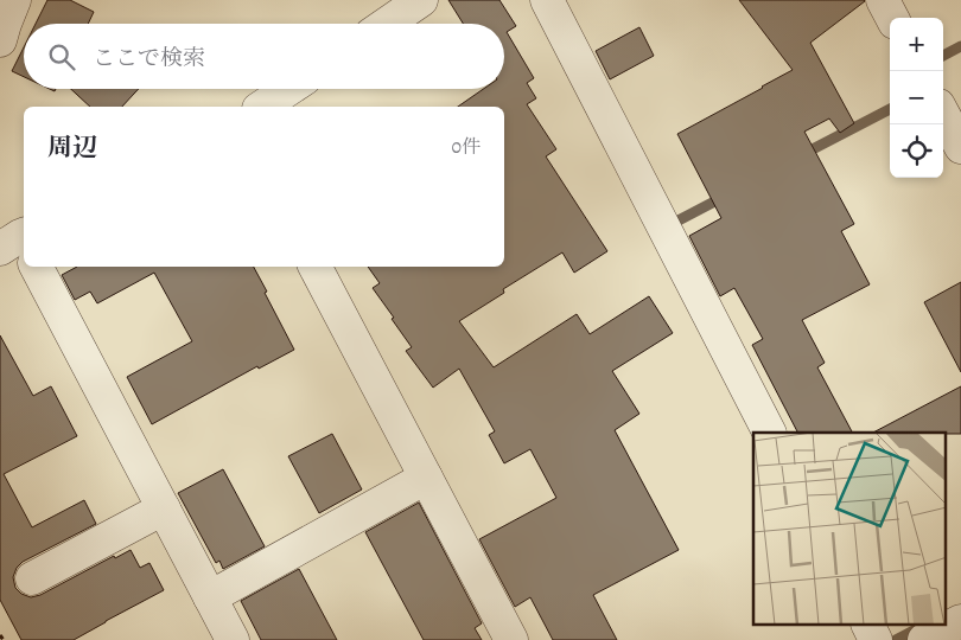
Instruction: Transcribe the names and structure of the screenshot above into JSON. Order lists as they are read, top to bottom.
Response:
{
  "page": {
    "map_buttons": ["+", "−"],
    "search": "ここで検索",
    "heading": ["周辺", "0件"]
  }
}
